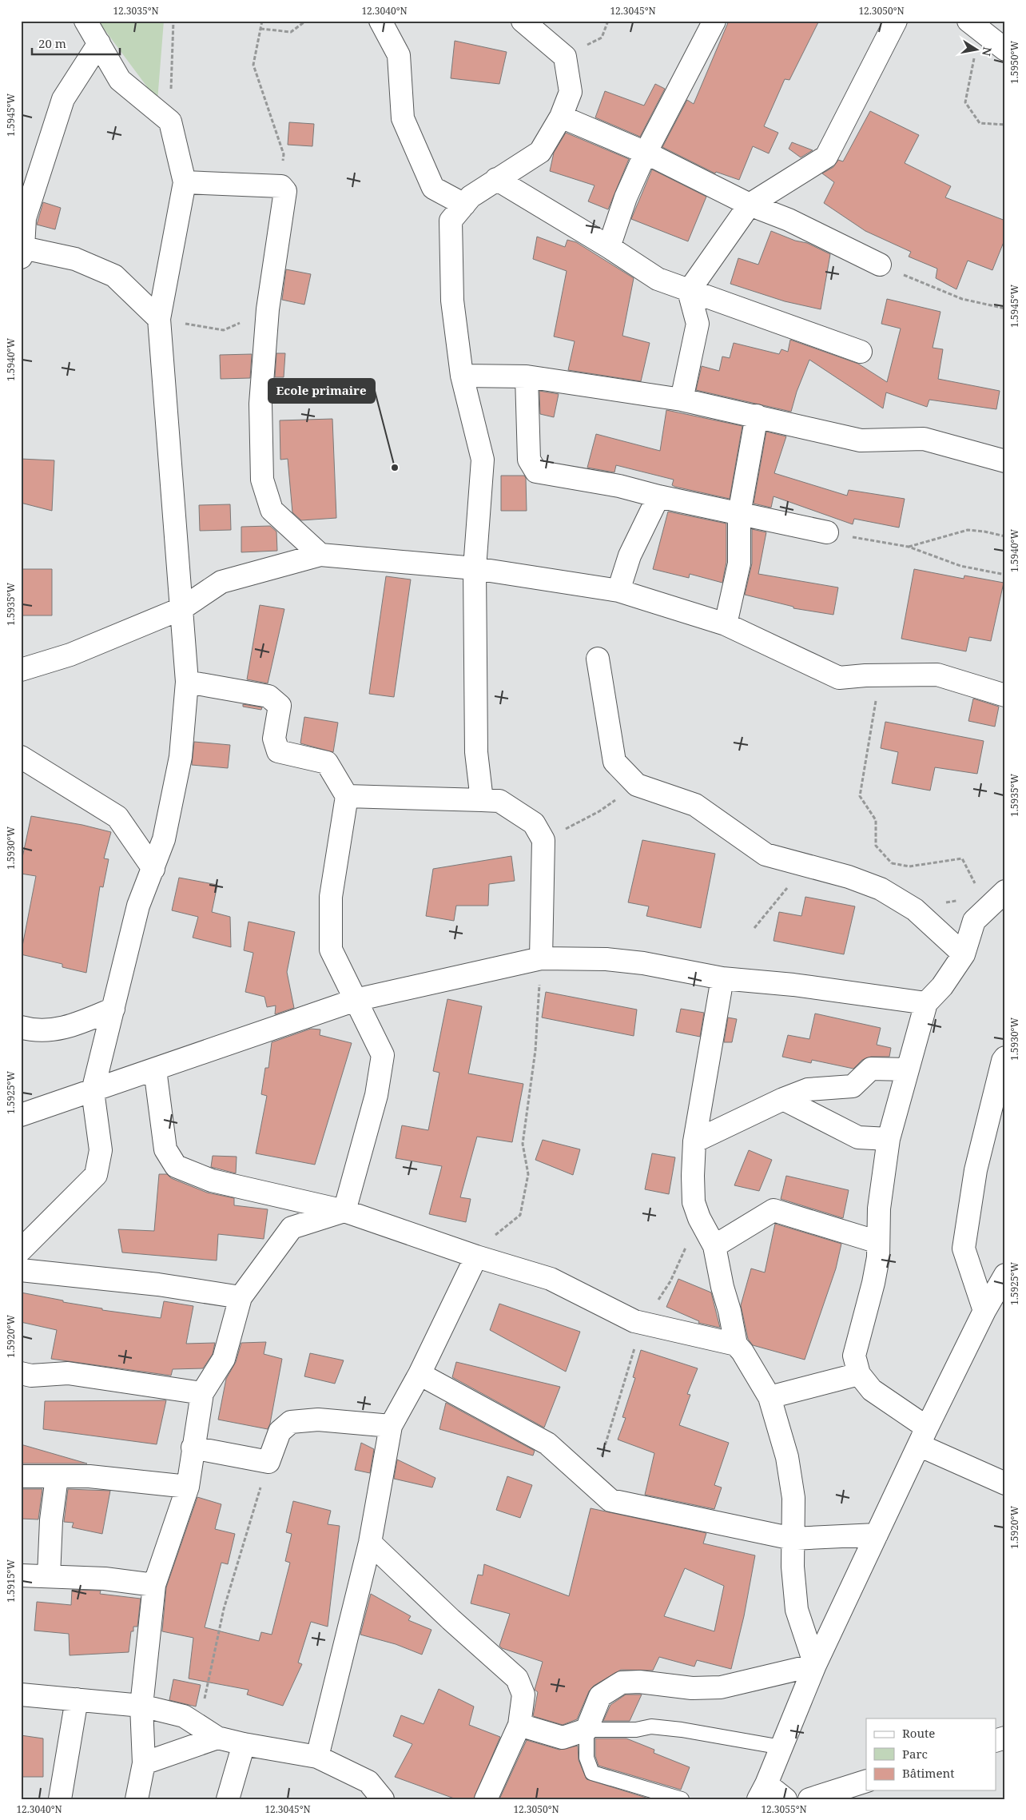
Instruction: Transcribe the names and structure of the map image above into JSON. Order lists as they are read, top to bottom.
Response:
{
  "places": ["Ecole primaire"],
  "legend": ["Route", "Parc", "Bâtiment"],
  "scale_bar": "20 m",
  "north": "right",
  "coordinates": [
    "12.3035°N",
    "12.3040°N",
    "12.3045°N",
    "12.3050°N",
    "1.5950°W",
    "1.5945°W",
    "1.5940°W",
    "1.5935°W",
    "1.5930°W",
    "1.5925°W",
    "1.5920°W",
    "1.5915°W",
    "12.3055°N"
  ]
}
